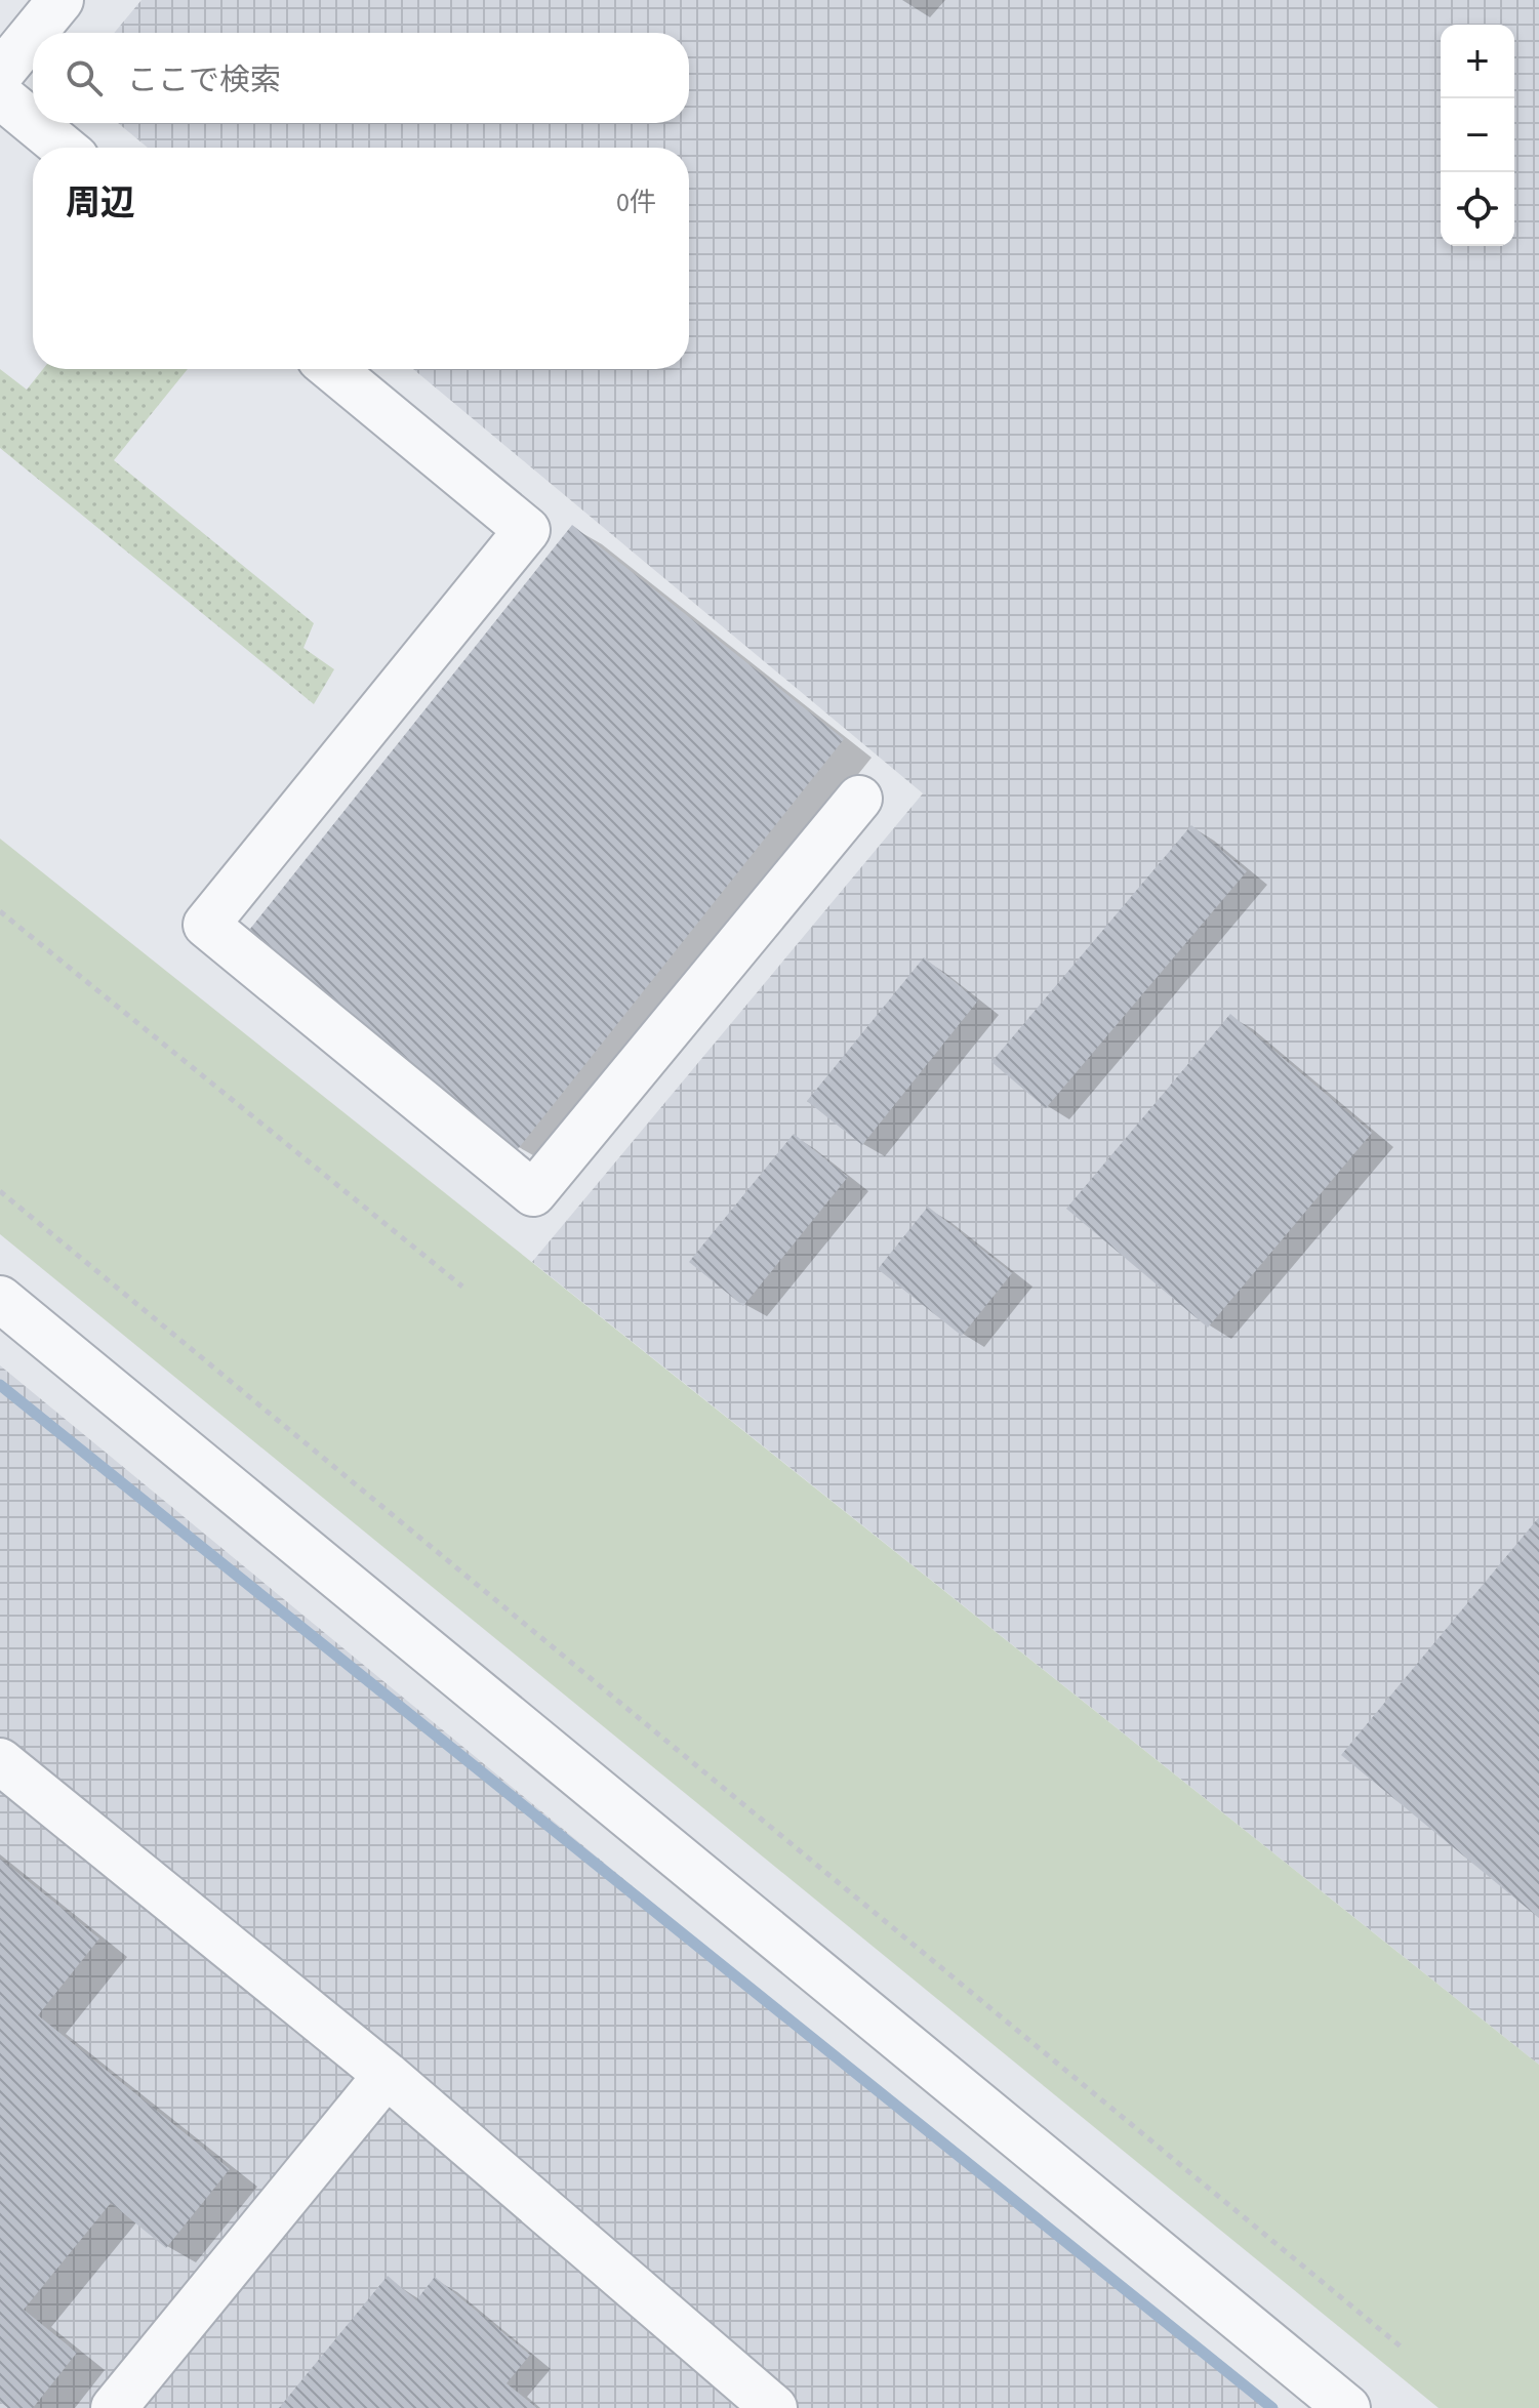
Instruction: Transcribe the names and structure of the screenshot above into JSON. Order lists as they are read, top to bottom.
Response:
{
  "page": {
    "map_buttons": ["+", "−"],
    "search": "ここで検索",
    "heading": ["周辺", "0件"]
  }
}
